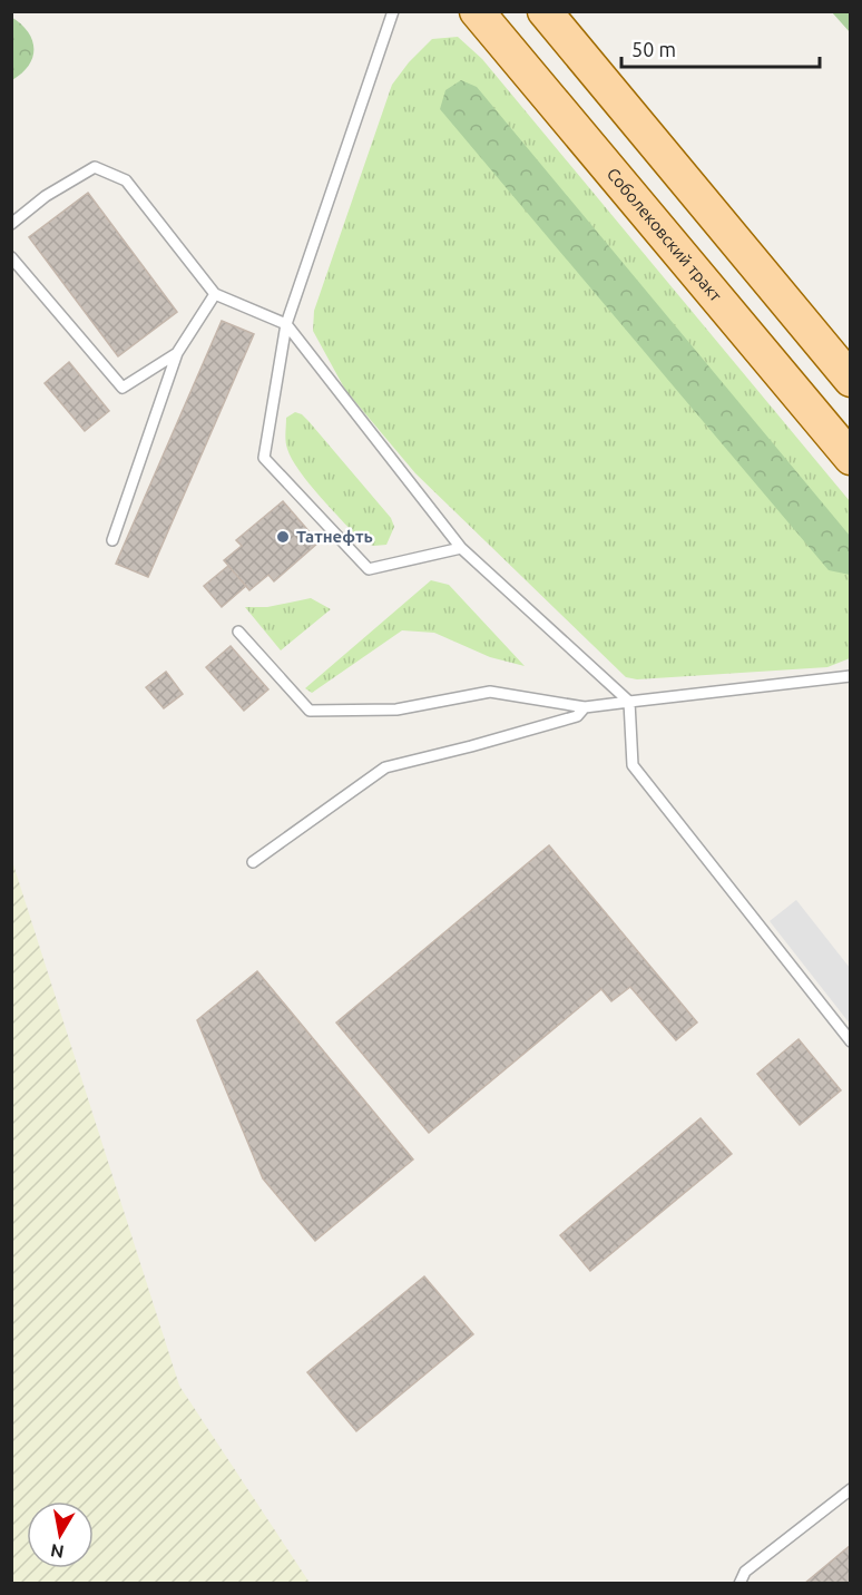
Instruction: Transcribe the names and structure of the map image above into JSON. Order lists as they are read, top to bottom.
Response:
{
  "streets": {
    "main road": ["Соболековский тракт"]
  },
  "places": ["Татнефть"],
  "scale_bar": "50 m",
  "north": "bottom"
}
